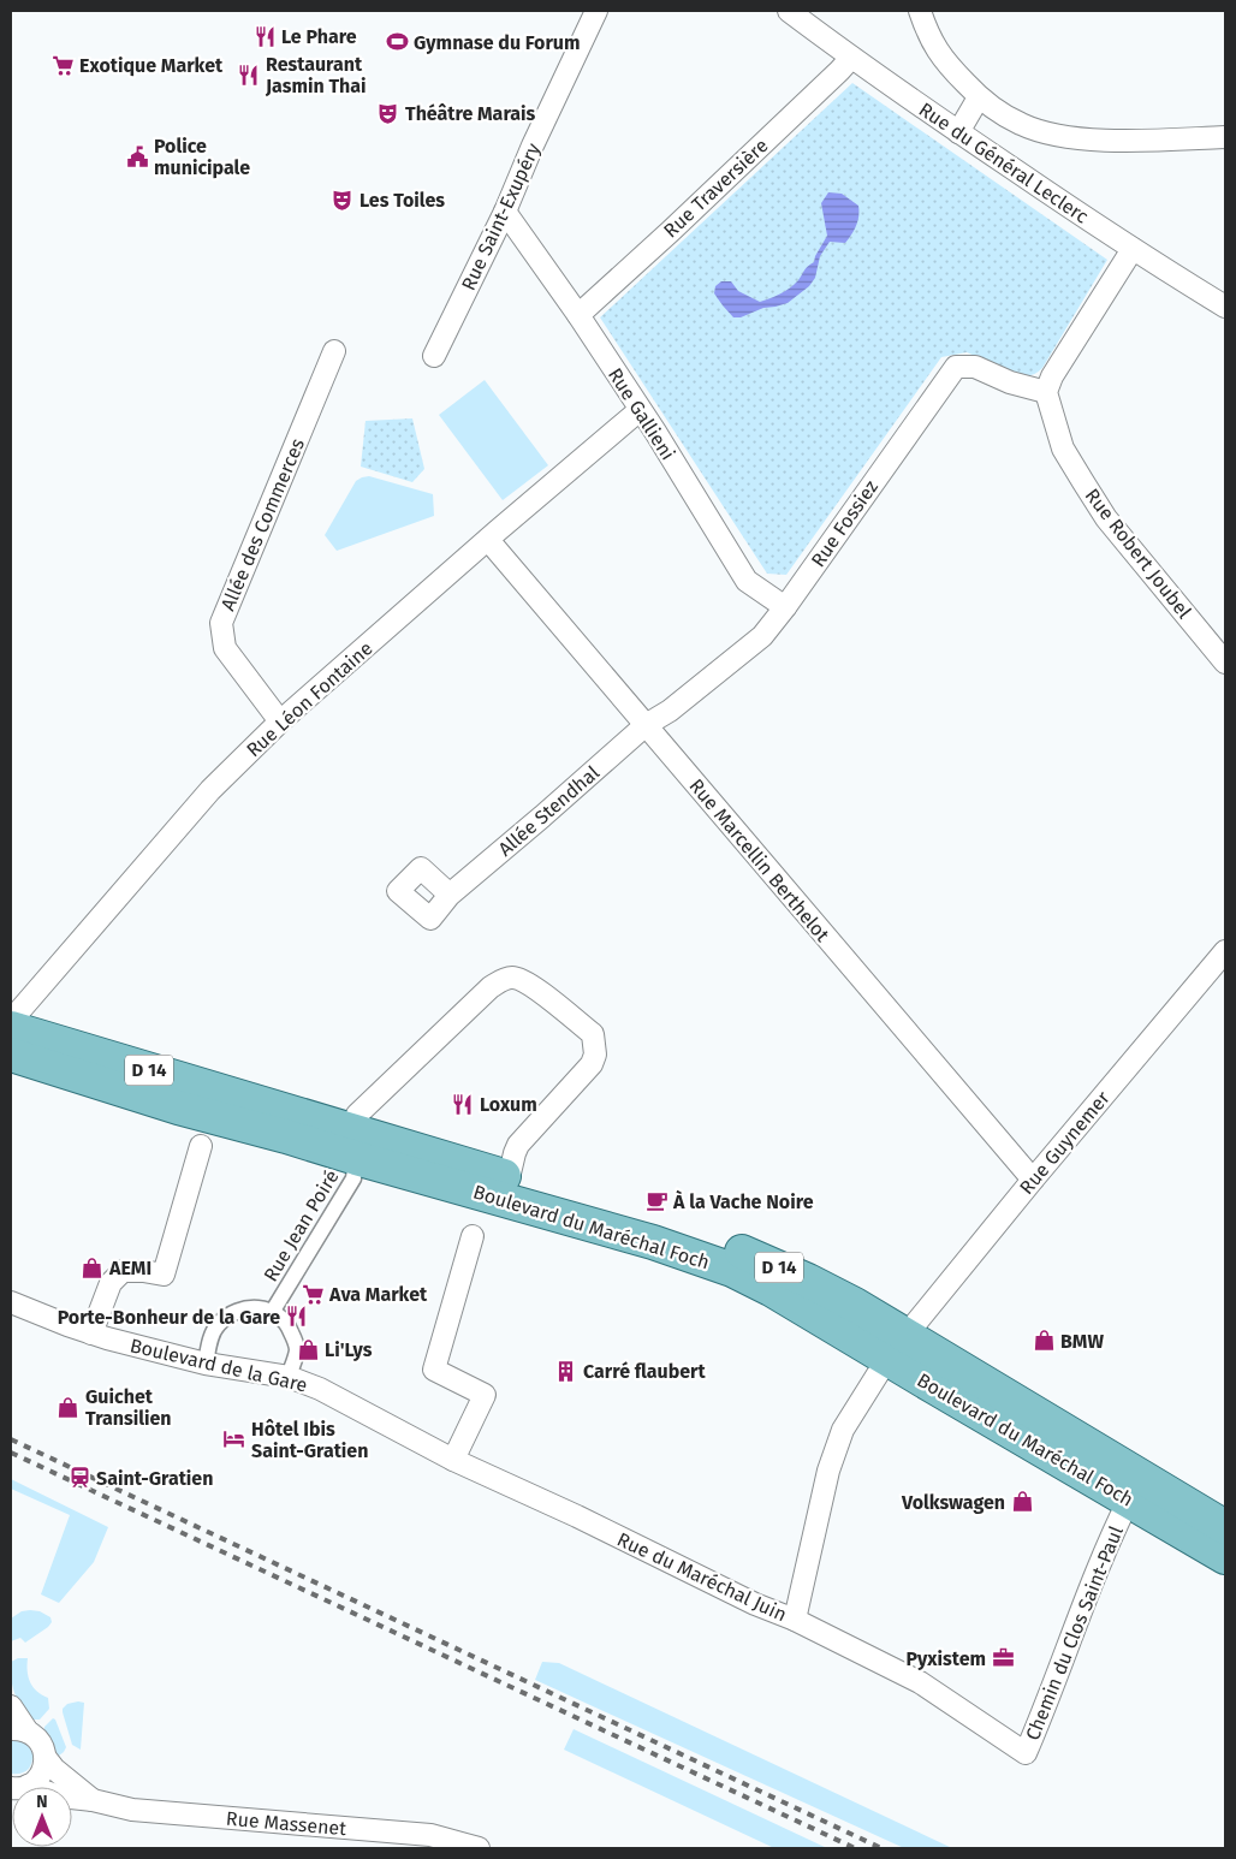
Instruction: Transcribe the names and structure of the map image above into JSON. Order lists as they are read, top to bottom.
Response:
{
  "streets": {
    "main road": ["D 14", "Boulevard du Maréchal Foch"],
    "street": [
      "Rue du Général Leclerc",
      "Rue Traversière",
      "Rue Saint-Exupéry",
      "Rue Gallieni",
      "Rue Fossiez",
      "Allée des Commerces",
      "Rue Robert Joubel",
      "Rue Léon Fontaine",
      "Allée Stendhal",
      "Rue Marcellin Berthelot",
      "Rue Guynemer",
      "Rue Jean Poiré",
      "Boulevard de la Gare",
      "Rue du Maréchal Juin",
      "Chemin du Clos Saint-Paul",
      "Rue Massenet"
    ]
  },
  "crossings": [
    ["Rue du Général Leclerc", "Rue Traversière"],
    ["Rue Traversière", "Rue Gallieni"],
    ["Rue Saint-Exupéry", "Rue Gallieni"],
    ["Rue Gallieni", "Rue Fossiez"],
    ["Rue Gallieni", "Rue Léon Fontaine"],
    ["Rue Fossiez", "Rue Robert Joubel"],
    ["Rue Fossiez", "Allée Stendhal"],
    ["Rue Fossiez", "Rue Marcellin Berthelot"],
    ["Allée des Commerces", "Rue Léon Fontaine"],
    ["Rue Léon Fontaine", "Rue Marcellin Berthelot"],
    ["Allée Stendhal", "Rue Marcellin Berthelot"],
    ["Rue Marcellin Berthelot", "Rue Guynemer"],
    ["Rue Guynemer", "Boulevard du Maréchal Foch"],
    ["Rue Guynemer", "Rue du Maréchal Juin"],
    ["Rue Jean Poiré", "Boulevard du Maréchal Foch"],
    ["Boulevard du Maréchal Foch", "Rue du Maréchal Juin"],
    ["Boulevard du Maréchal Foch", "Chemin du Clos Saint-Paul"],
    ["Boulevard de la Gare", "Rue du Maréchal Juin"],
    ["Rue du Maréchal Juin", "Chemin du Clos Saint-Paul"]
  ],
  "places": {
    "restaurant": [
      "Le Phare",
      "Restaurant Jasmin Thai",
      "Loxum",
      "Porte-Bonheur de la Gare"
    ],
    "sports": ["Gymnase du Forum"],
    "supermarket": ["Exotique Market", "Ava Market"],
    "theatre": ["Théâtre Marais", "Les Toiles"],
    "public building": ["Police municipale"],
    "cafe": ["À la Vache Noire"],
    "shop": [
      "AEMI",
      "BMW",
      "Li'Lys",
      "Guichet Transilien",
      "Volkswagen"
    ],
    "building": ["Carré flaubert"],
    "hotel": ["Hôtel Ibis Saint-Gratien"],
    "station": ["Saint-Gratien"],
    "office": ["Pyxistem"]
  },
  "north": "top"
}
